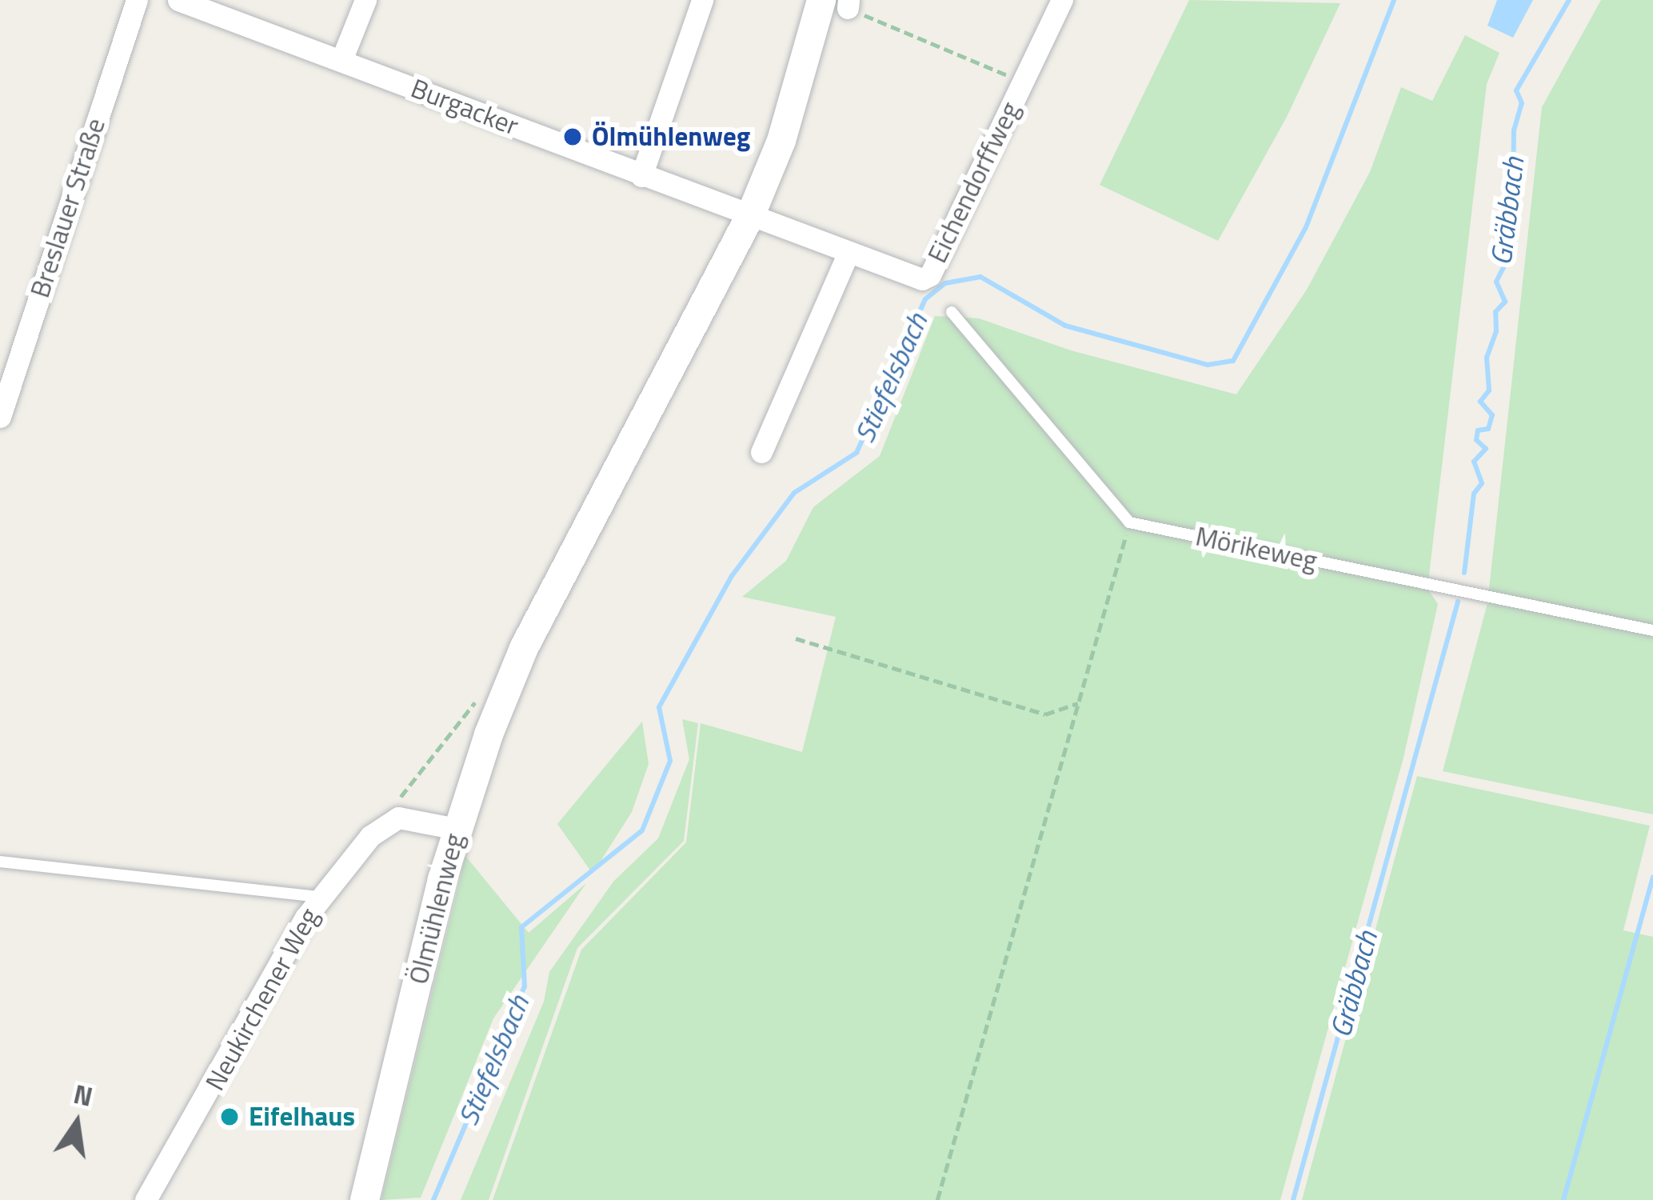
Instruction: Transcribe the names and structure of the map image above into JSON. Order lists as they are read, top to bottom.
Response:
{
  "streets": {
    "main road": ["Ölmühlenweg"],
    "street": [
      "Burgacker",
      "Eichendorffweg",
      "Breslauer Straße",
      "Neukirchener Weg"
    ],
    "lane": ["Mörikeweg"]
  },
  "crossings": [
    ["Burgacker", "Ölmühlenweg"],
    ["Eichendorffweg", "Ölmühlenweg"]
  ],
  "water": ["Gräbbach", "Stiefelsbach"],
  "places": ["Ölmühlenweg", "Eifelhaus"],
  "north": "top"
}
